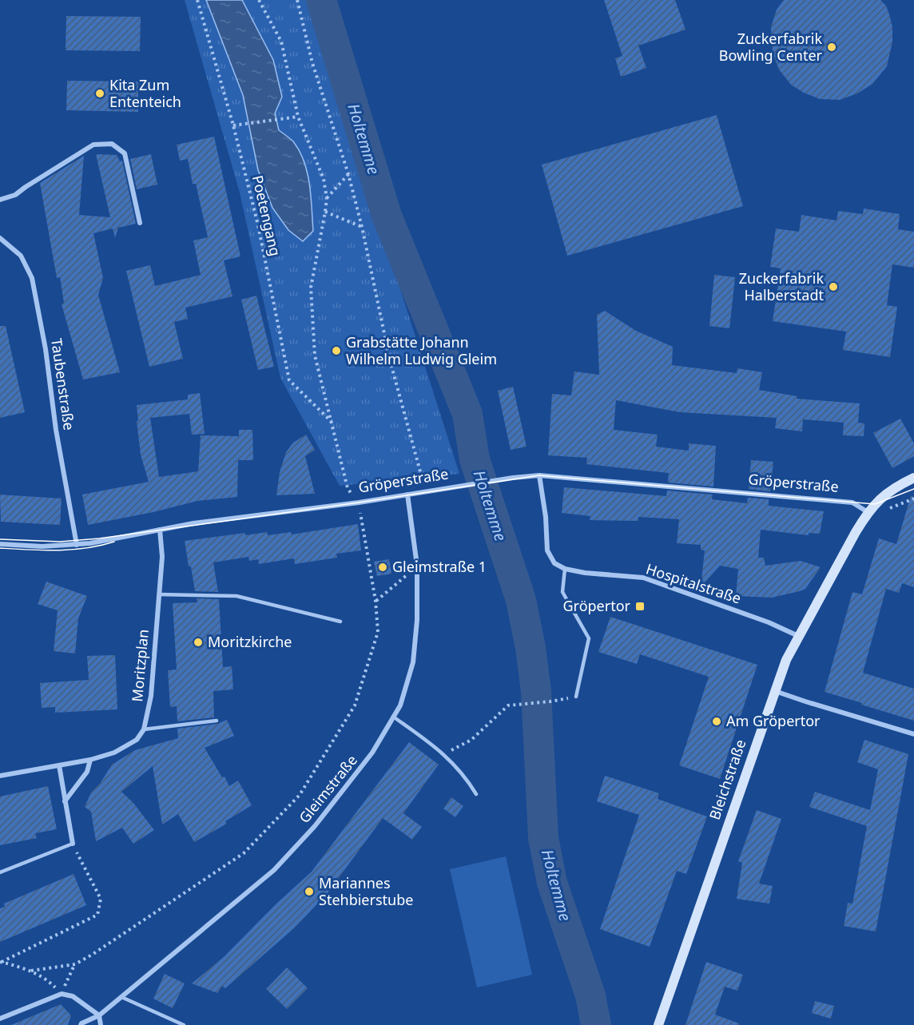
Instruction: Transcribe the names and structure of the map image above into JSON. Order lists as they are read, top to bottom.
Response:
{
  "streets": {
    "main road": ["Bleichstraße"],
    "street": [
      "Taubenstraße",
      "Gröperstraße",
      "Hospitalstraße",
      "Moritzplan",
      "Gleimstraße"
    ],
    "path": ["Poetengang"]
  },
  "crossings": [
    ["Taubenstraße", "Gröperstraße"],
    ["Gröperstraße", "Moritzplan"],
    ["Gröperstraße", "Bleichstraße"],
    ["Gröperstraße", "Gleimstraße"],
    ["Hospitalstraße", "Bleichstraße"]
  ],
  "water": ["Holtemme"],
  "places": {
    "other": [
      "Zuckerfabrik Bowling Center",
      "Kita Zum Ententeich",
      "Zuckerfabrik Halberstadt",
      "Grabstätte Johann Wilhelm Ludwig Gleim",
      "Gleimstraße 1",
      "Moritzkirche",
      "Am Gröpertor",
      "Mariannes Stehbierstube"
    ],
    "transit": ["Gröpertor"]
  }
}
